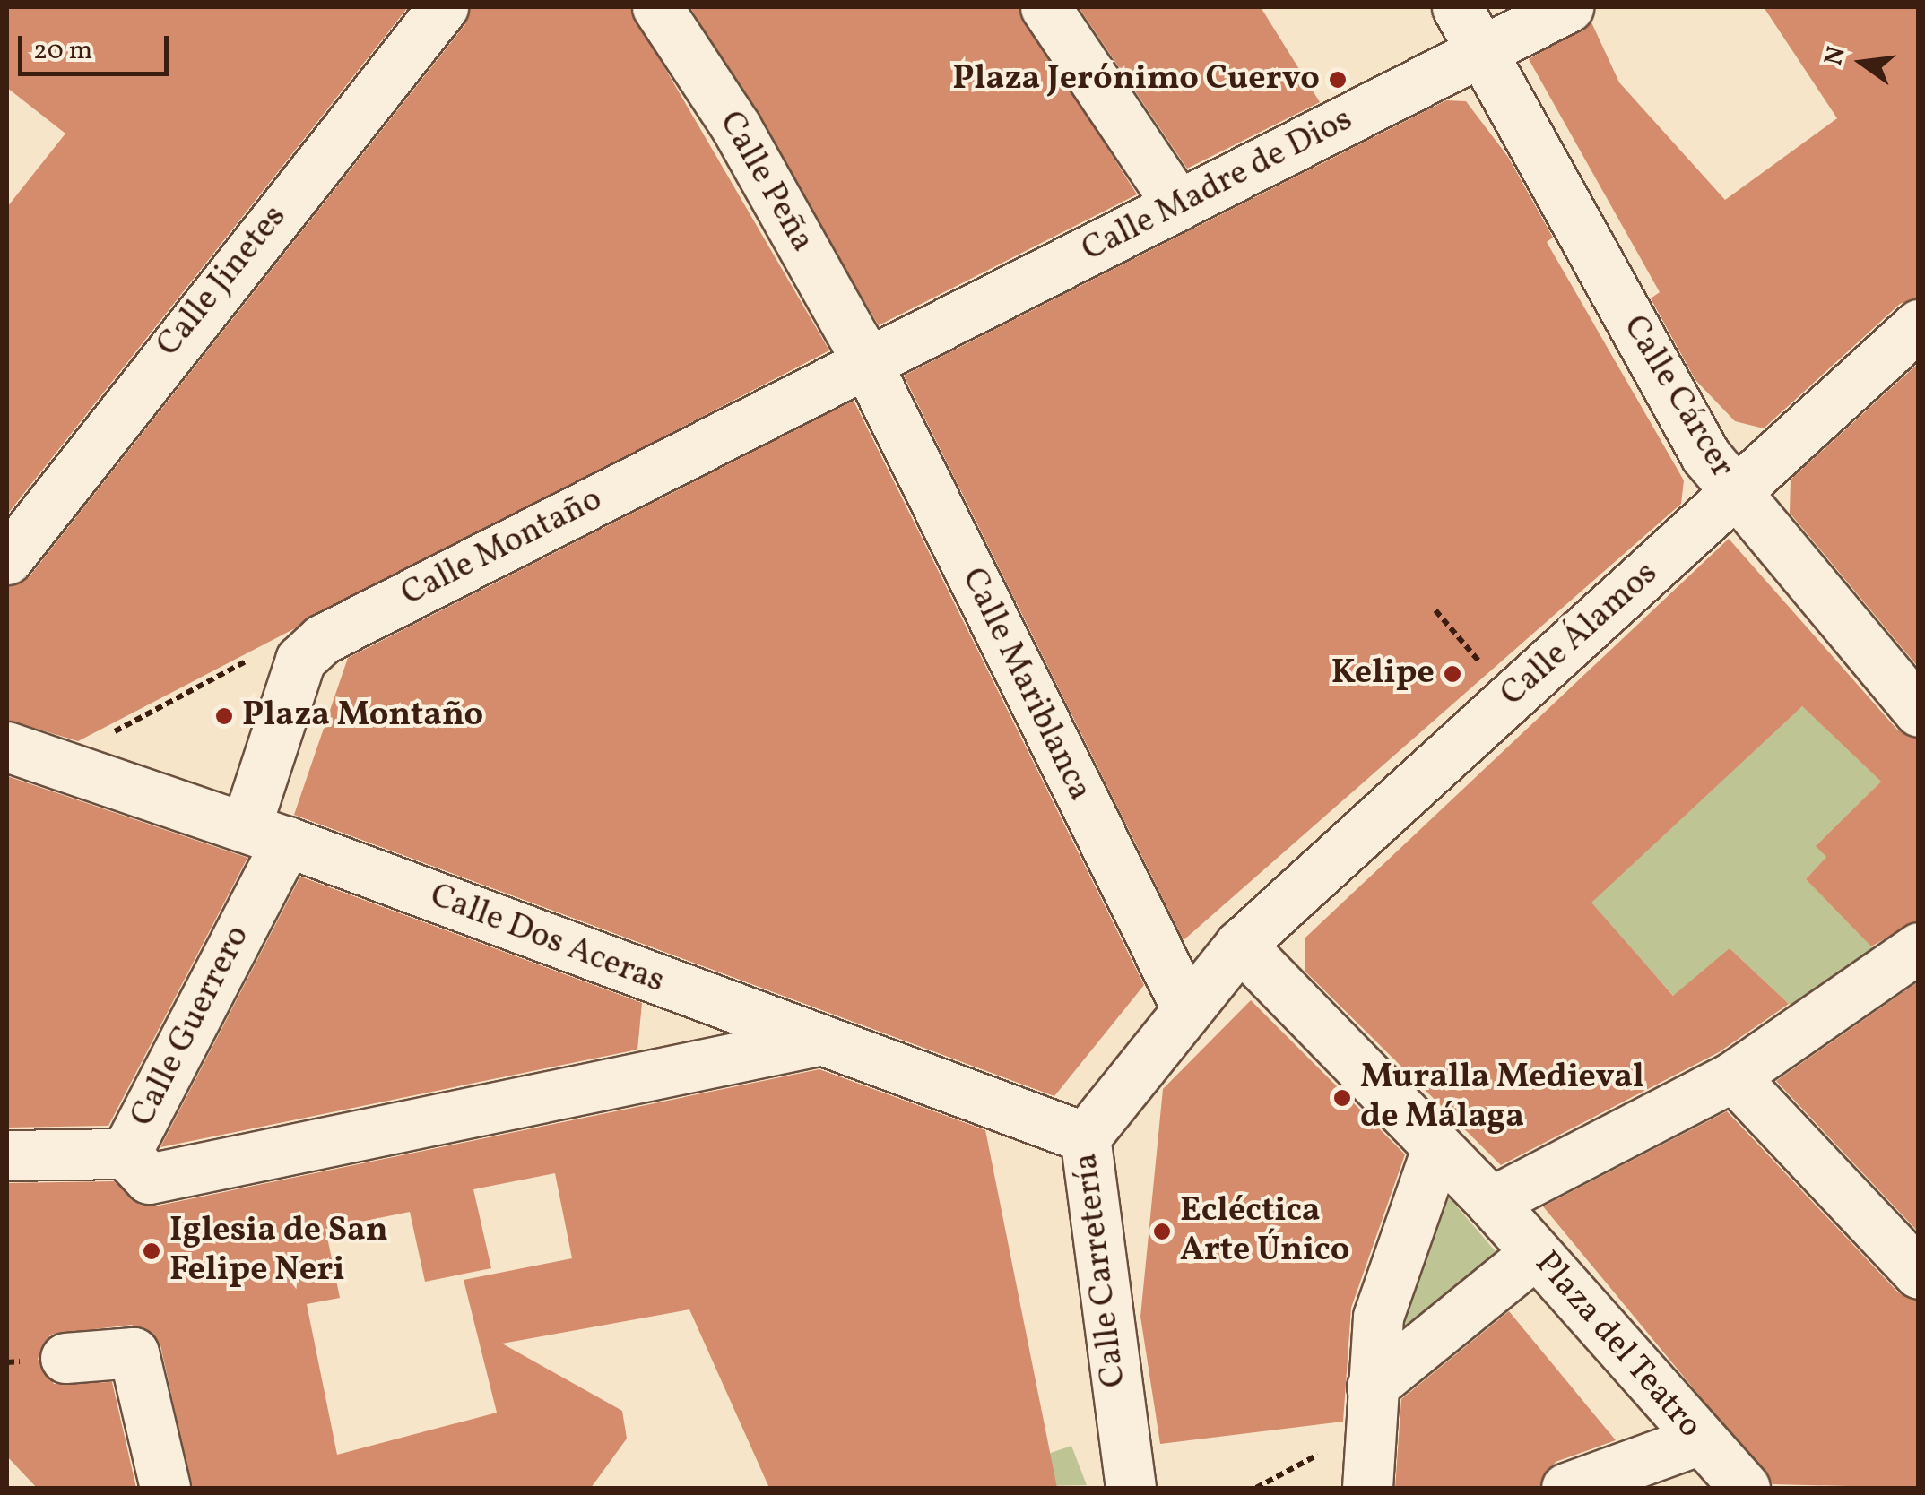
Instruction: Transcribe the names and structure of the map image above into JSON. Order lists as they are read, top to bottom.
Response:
{
  "streets": {
    "street": [
      "Calle Peña",
      "Calle Madre de Dios",
      "Calle Jinetes",
      "Calle Cárcer",
      "Calle Montaño",
      "Calle Álamos",
      "Calle Mariblanca",
      "Calle Dos Aceras",
      "Calle Guerrero",
      "Calle Carretería",
      "Plaza del Teatro"
    ]
  },
  "crossings": [
    ["Calle Peña", "Calle Madre de Dios"],
    ["Calle Peña", "Calle Montaño"],
    ["Calle Peña", "Calle Mariblanca"],
    ["Calle Madre de Dios", "Calle Cárcer"],
    ["Calle Madre de Dios", "Calle Montaño"],
    ["Calle Madre de Dios", "Calle Mariblanca"],
    ["Calle Cárcer", "Calle Álamos"],
    ["Calle Montaño", "Calle Mariblanca"],
    ["Calle Montaño", "Calle Dos Aceras"],
    ["Calle Montaño", "Calle Guerrero"],
    ["Calle Álamos", "Calle Carretería"],
    ["Calle Álamos", "Plaza del Teatro"],
    ["Calle Mariblanca", "Calle Carretería"],
    ["Calle Dos Aceras", "Calle Guerrero"],
    ["Calle Dos Aceras", "Calle Carretería"],
    ["Calle Carretería", "Plaza del Teatro"]
  ],
  "places": [
    "Plaza Jerónimo Cuervo",
    "Kelipe",
    "Plaza Montaño",
    "Muralla Medieval de Málaga",
    "Ecléctica Arte Único",
    "Iglesia de San Felipe Neri"
  ],
  "scale_bar": "20 m",
  "north": "left"
}
